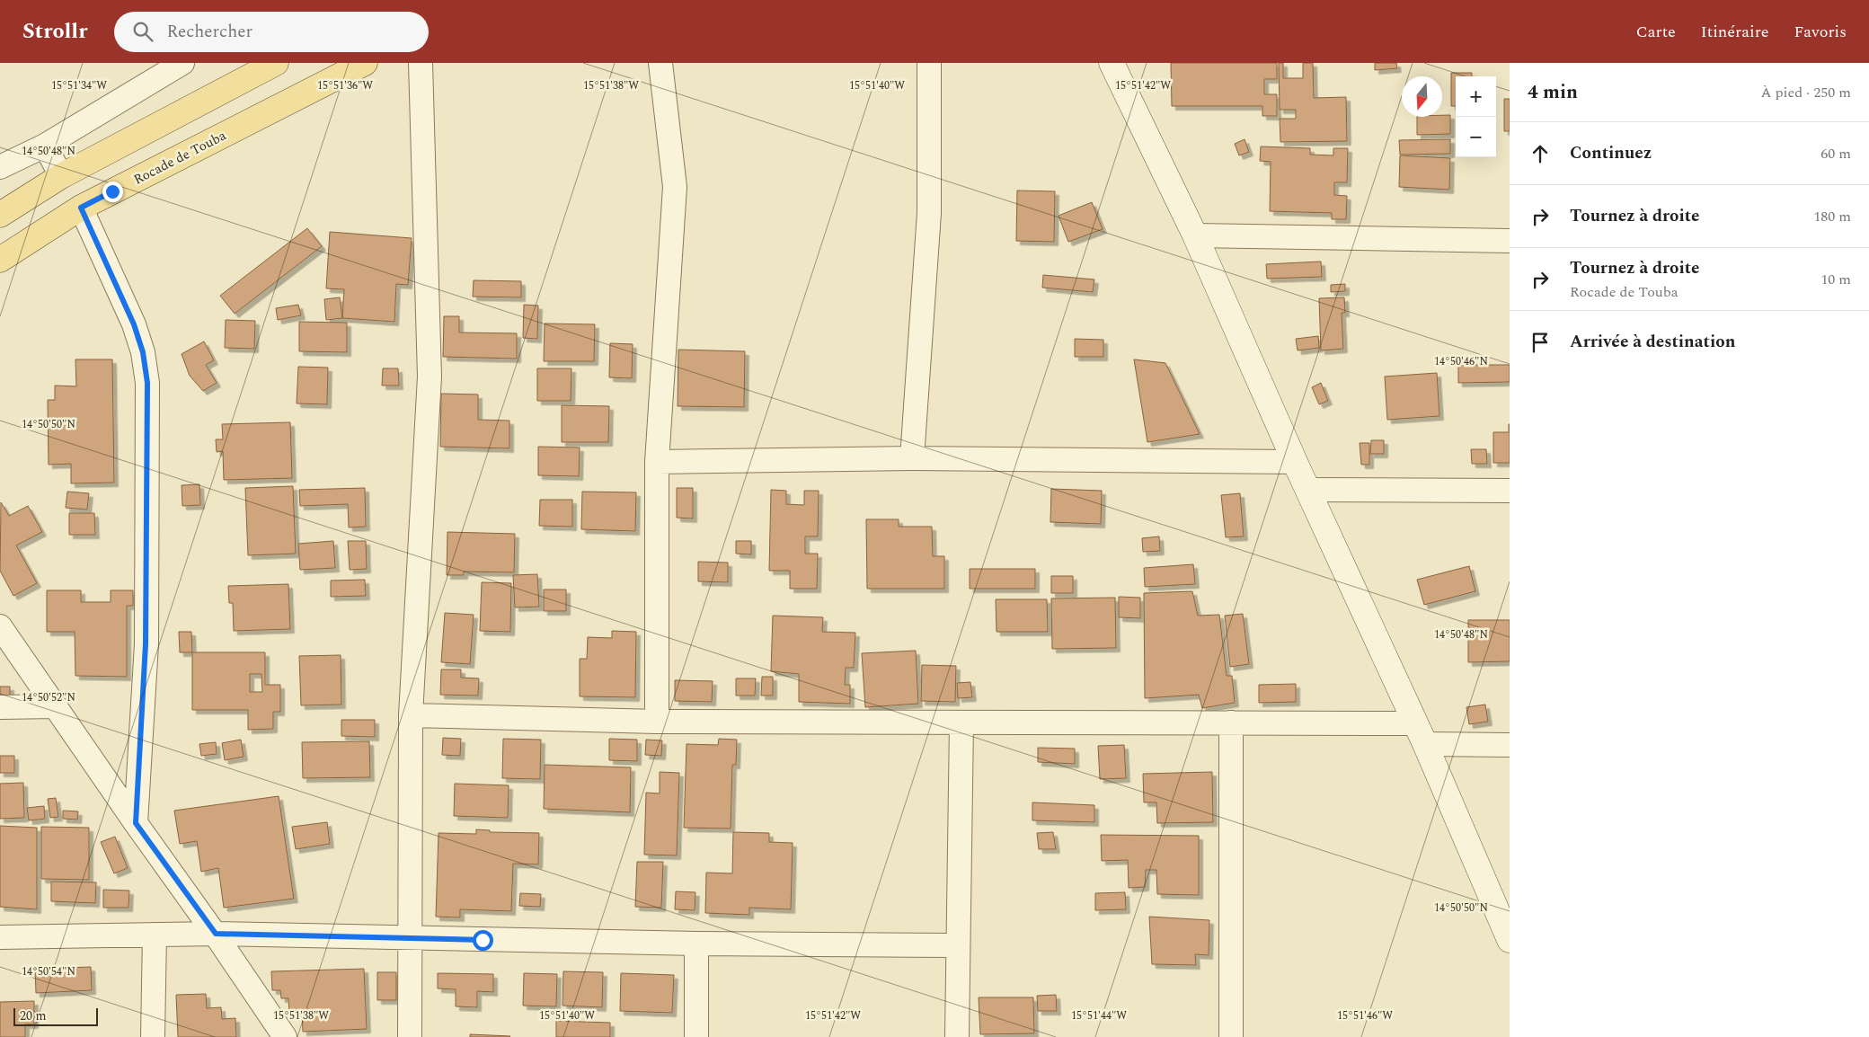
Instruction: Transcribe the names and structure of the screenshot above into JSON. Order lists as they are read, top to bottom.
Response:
{
  "streets": {
    "main road": ["Rocade de Touba"]
  },
  "scale_bar": "20 m",
  "north": "bottom",
  "page": {
    "header": "Strollr",
    "search": "Rechercher",
    "nav": ["Carte", "Itinéraire", "Favoris"],
    "heading": ["4 min", "À pied · 250 m"],
    "map_buttons": ["+", "−"],
    "list": [
      ["Continuez", "60 m"],
      ["Tournez à droite", "180 m"],
      ["Tournez à droite", "Rocade de Touba", "10 m"],
      "Arrivée à destination"
    ],
    "scale": "20 m"
  },
  "coordinates": [
    "15°51'34\"W",
    "15°51'36\"W",
    "15°51'38\"W",
    "15°51'40\"W",
    "15°51'42\"W",
    "14°50'48\"N",
    "14°50'46\"N",
    "14°50'50\"N",
    "14°50'52\"N",
    "14°50'54\"N",
    "15°51'44\"W",
    "15°51'46\"W"
  ]
}
